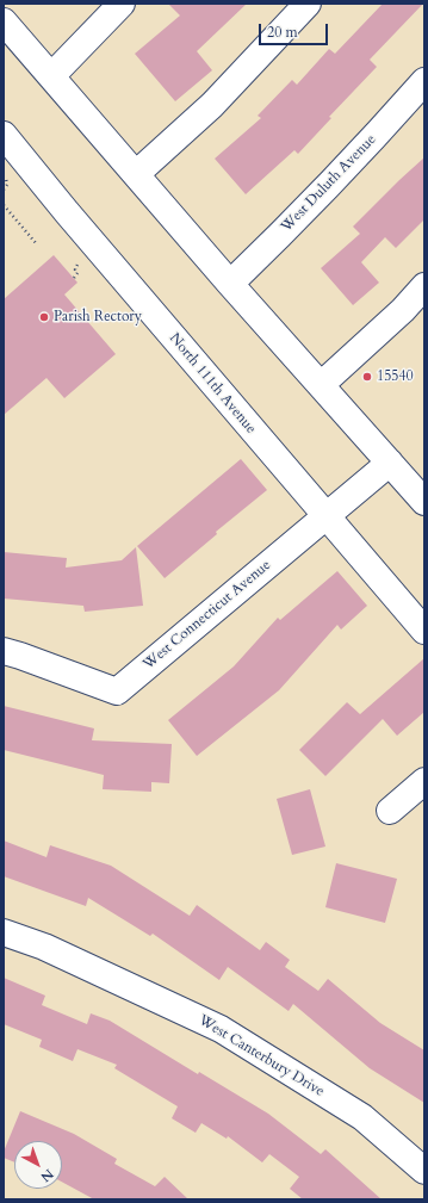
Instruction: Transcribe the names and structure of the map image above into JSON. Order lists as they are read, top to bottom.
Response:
{
  "streets": {
    "street": [
      "West Duluth Avenue",
      "North 111th Avenue",
      "West Connecticut Avenue",
      "West Canterbury Drive"
    ]
  },
  "crossings": [
    ["North 111th Avenue", "West Connecticut Avenue"]
  ],
  "places": ["Parish Rectory", "15540"],
  "scale_bar": "20 m",
  "north": "bottom right"
}
